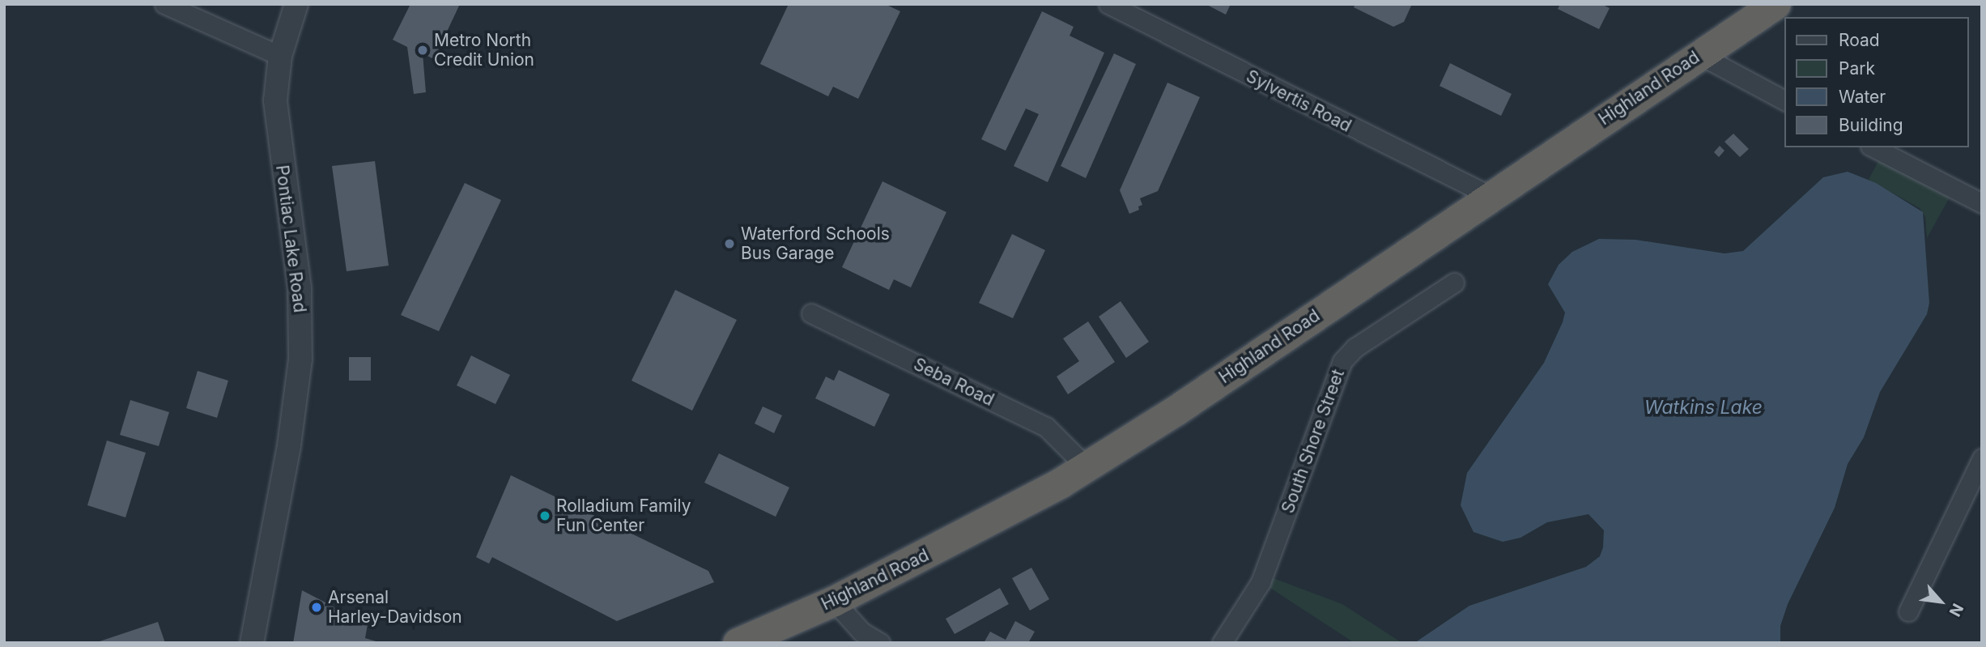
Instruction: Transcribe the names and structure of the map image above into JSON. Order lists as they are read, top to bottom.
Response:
{
  "streets": {
    "highway": ["Highland Road"],
    "street": [
      "Sylvertis Road",
      "Pontiac Lake Road",
      "Seba Road",
      "South Shore Street"
    ]
  },
  "crossings": [
    ["Highland Road", "Sylvertis Road"],
    ["Highland Road", "Seba Road"]
  ],
  "water": ["Watkins Lake"],
  "places": [
    "Metro North Credit Union",
    "Waterford Schools Bus Garage",
    "Rolladium Family Fun Center",
    "Arsenal Harley-Davidson"
  ],
  "legend": [
    "Road",
    "Park",
    "Water",
    "Building"
  ],
  "north": "bottom right"
}
